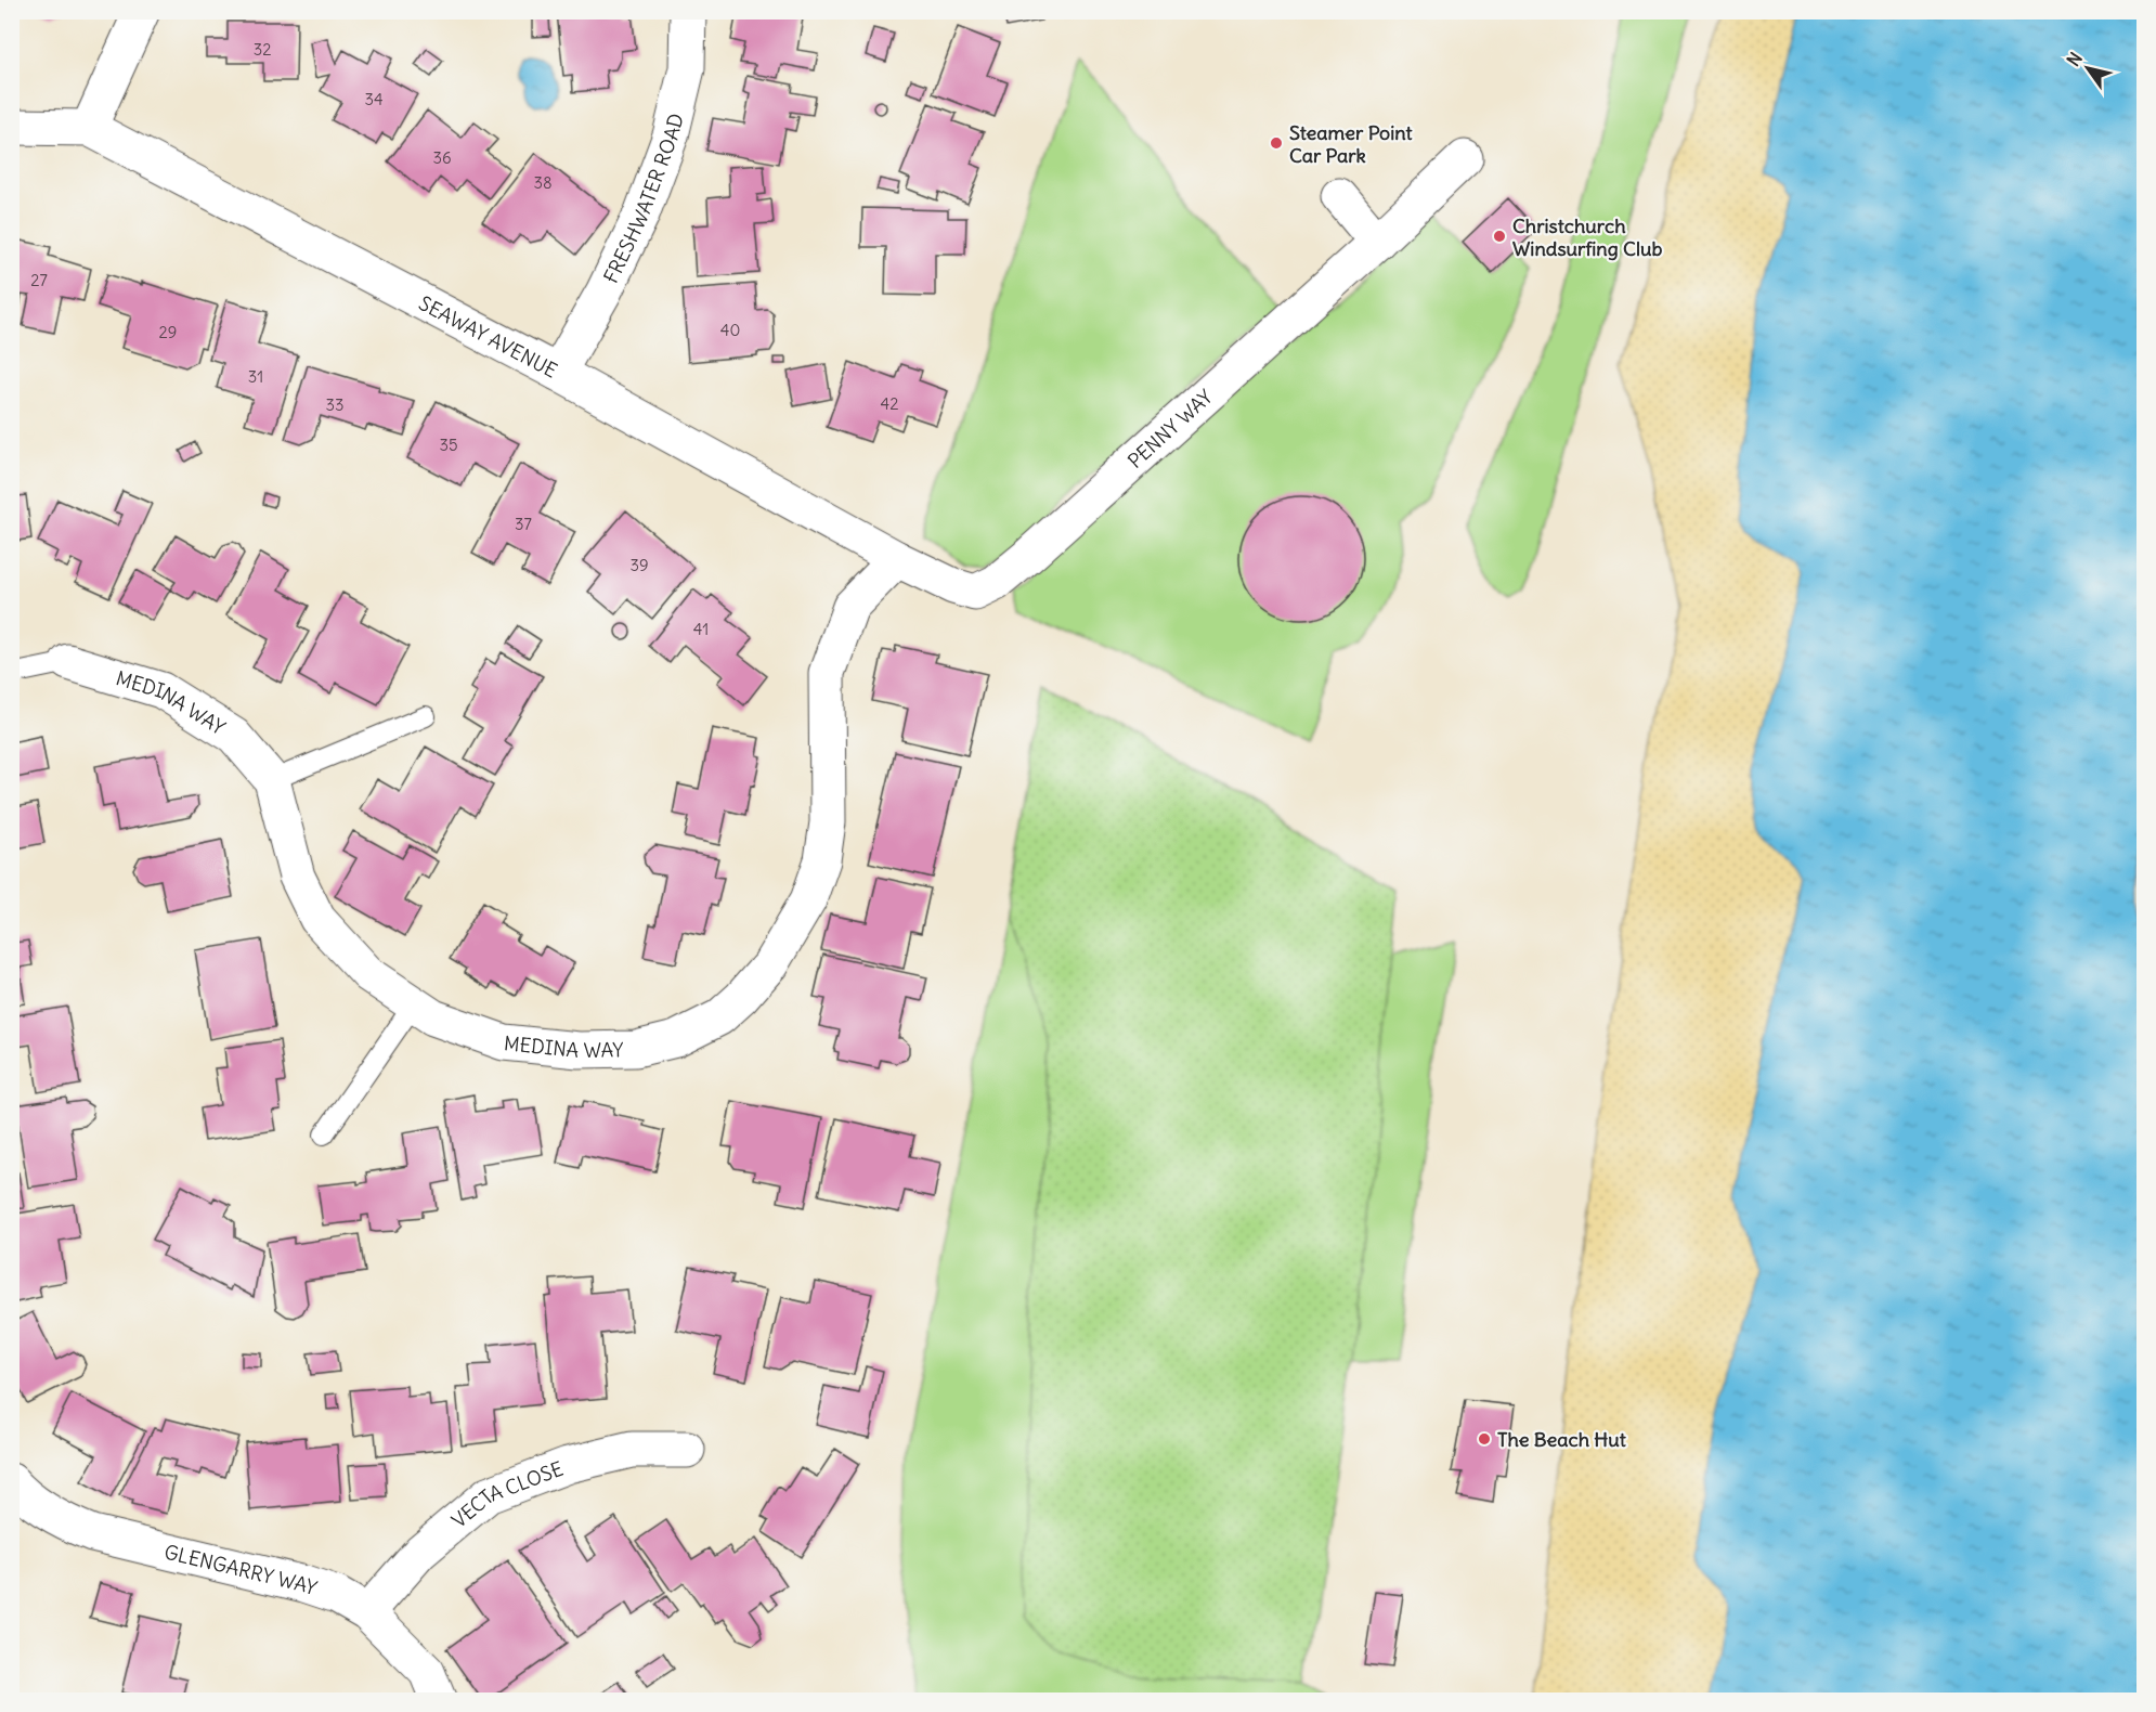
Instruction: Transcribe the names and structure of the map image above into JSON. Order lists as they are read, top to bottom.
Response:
{
  "streets": {
    "street": [
      "FRESHWATER ROAD",
      "SEAWAY AVENUE",
      "PENNY WAY",
      "MEDINA WAY",
      "VECTA CLOSE",
      "GLENGARRY WAY"
    ]
  },
  "crossings": [
    ["FRESHWATER ROAD", "SEAWAY AVENUE"],
    ["SEAWAY AVENUE", "PENNY WAY"],
    ["SEAWAY AVENUE", "MEDINA WAY"],
    ["VECTA CLOSE", "GLENGARRY WAY"]
  ],
  "places": ["Steamer Point Car Park", "Christchurch Windsurfing Club", "The Beach Hut"],
  "house_numbers": [
    "32",
    "34",
    "36",
    "38",
    "27",
    "40",
    "29",
    "31",
    "42",
    "33",
    "35",
    "37",
    "39",
    "41"
  ],
  "north": "top left"
}
